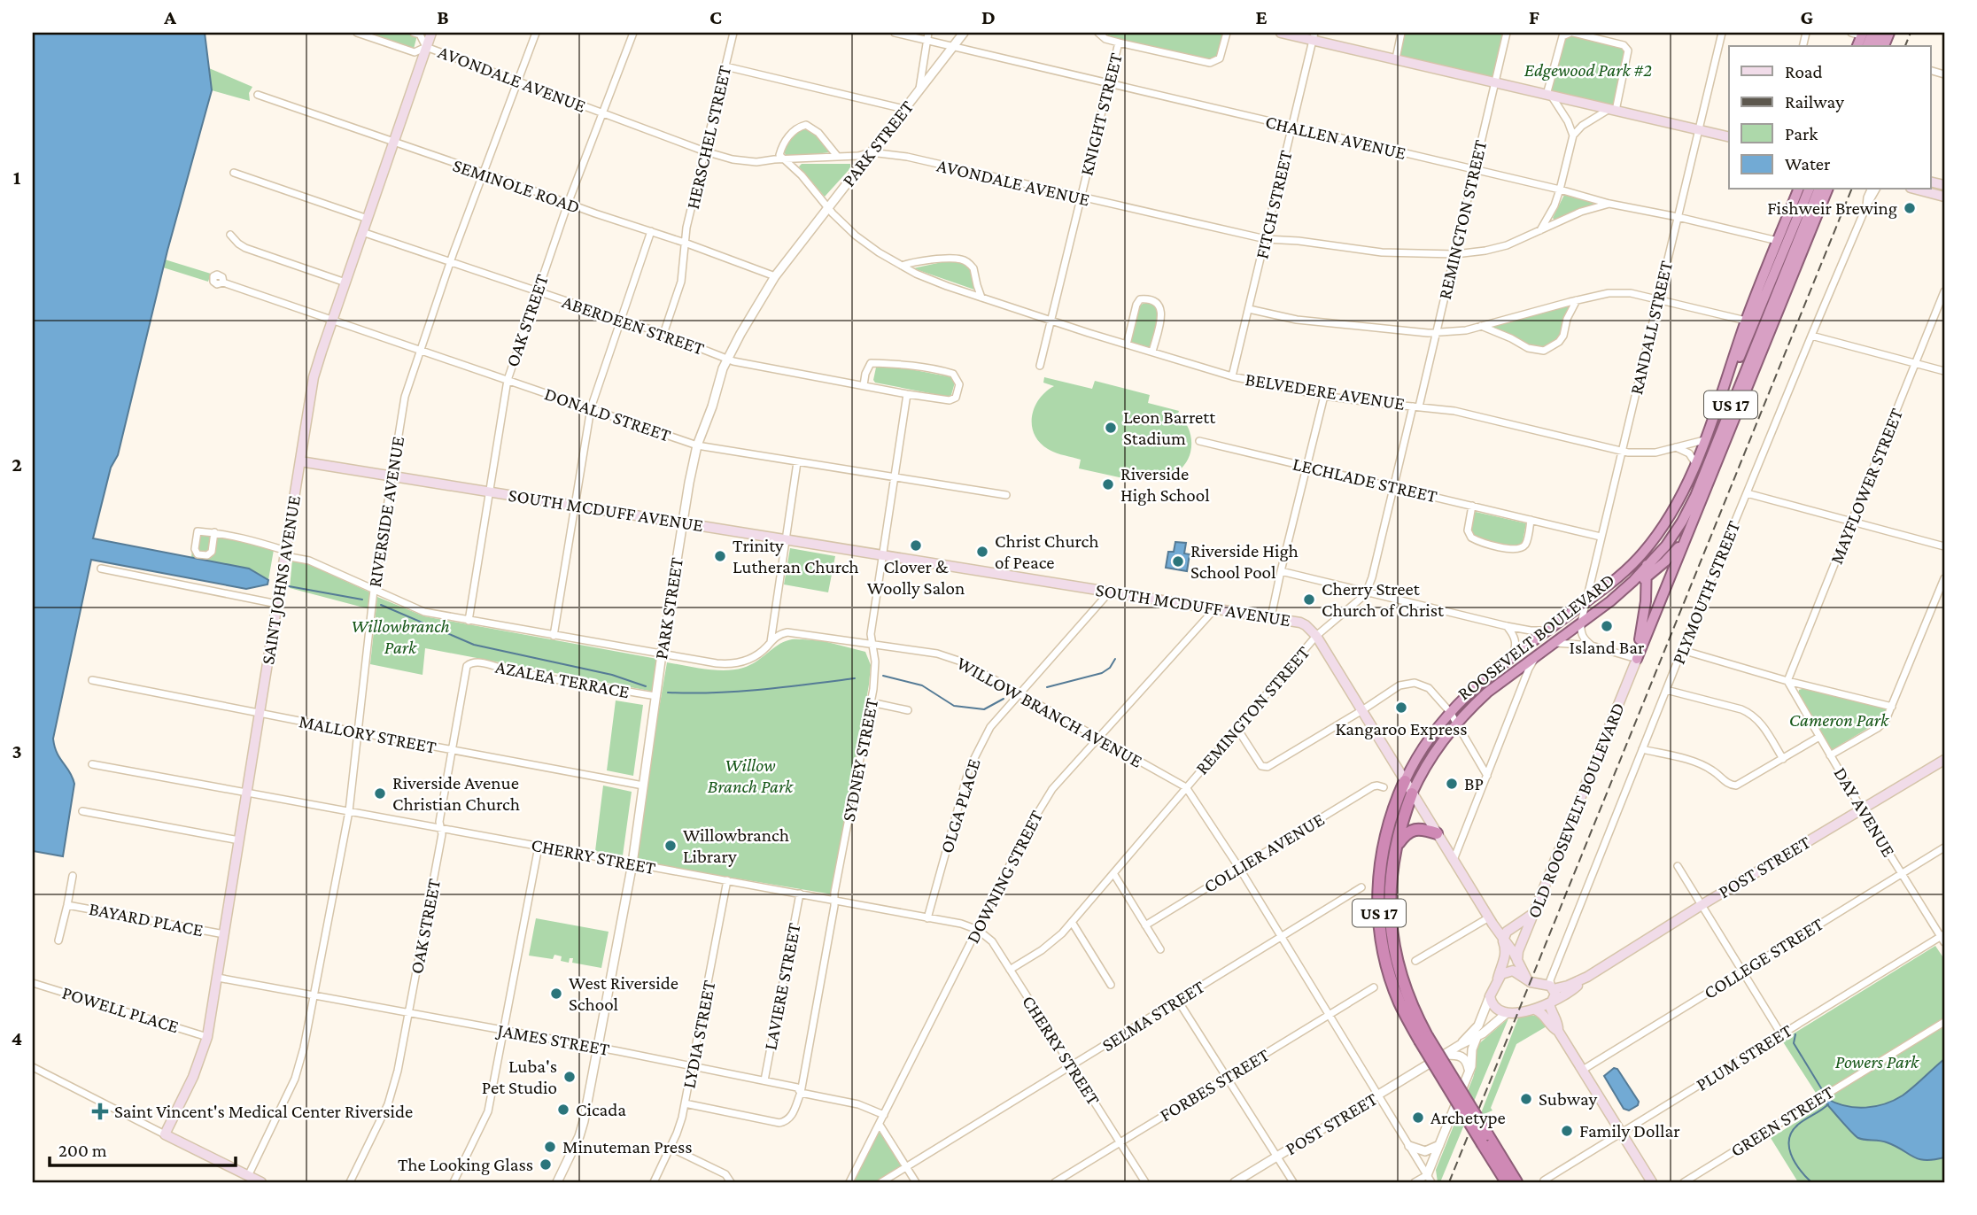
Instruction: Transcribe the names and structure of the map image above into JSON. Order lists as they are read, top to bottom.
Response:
{
  "streets": {
    "highway": ["US 17", "ROOSEVELT BOULEVARD"],
    "main road": [
      "SOUTH MCDUFF AVENUE",
      "SAINT JOHNS AVENUE",
      "OLD ROOSEVELT BOULEVARD",
      "POST STREET"
    ],
    "street": [
      "AVONDALE AVENUE",
      "KNIGHT STREET",
      "HERSCHEL STREET",
      "CHALLEN AVENUE",
      "PARK STREET",
      "SEMINOLE ROAD",
      "FITCH STREET",
      "REMINGTON STREET",
      "OAK STREET",
      "ABERDEEN STREET",
      "RANDALL STREET",
      "BELVEDERE AVENUE",
      "DONALD STREET",
      "LECHLADE STREET",
      "MAYFLOWER STREET",
      "RIVERSIDE AVENUE",
      "PLYMOUTH STREET",
      "AZALEA TERRACE",
      "WILLOW BRANCH AVENUE",
      "MALLORY STREET",
      "SYDNEY STREET",
      "OLGA PLACE",
      "DAY AVENUE",
      "COLLIER AVENUE",
      "CHERRY STREET",
      "DOWNING STREET",
      "BAYARD PLACE",
      "COLLEGE STREET",
      "LAVIERE STREET",
      "POWELL PLACE",
      "SELMA STREET",
      "LYDIA STREET",
      "JAMES STREET",
      "PLUM STREET",
      "FORBES STREET",
      "GREEN STREET"
    ]
  },
  "crossings": [
    ["AVONDALE AVENUE", "KNIGHT STREET"],
    ["AVONDALE AVENUE", "HERSCHEL STREET"],
    ["AVONDALE AVENUE", "CHALLEN AVENUE"],
    ["AVONDALE AVENUE", "PARK STREET"],
    ["AVONDALE AVENUE", "FITCH STREET"],
    ["AVONDALE AVENUE", "REMINGTON STREET"],
    ["AVONDALE AVENUE", "OAK STREET"],
    ["AVONDALE AVENUE", "BELVEDERE AVENUE"],
    ["AVONDALE AVENUE", "RIVERSIDE AVENUE"],
    ["AVONDALE AVENUE", "SAINT JOHNS AVENUE"],
    ["KNIGHT STREET", "CHALLEN AVENUE"],
    ["KNIGHT STREET", "BELVEDERE AVENUE"],
    ["HERSCHEL STREET", "SEMINOLE ROAD"],
    ["HERSCHEL STREET", "ABERDEEN STREET"],
    ["CHALLEN AVENUE", "PARK STREET"],
    ["CHALLEN AVENUE", "FITCH STREET"],
    ["CHALLEN AVENUE", "REMINGTON STREET"],
    ["CHALLEN AVENUE", "RANDALL STREET"],
    ["PARK STREET", "SEMINOLE ROAD"],
    ["PARK STREET", "ABERDEEN STREET"],
    ["PARK STREET", "BELVEDERE AVENUE"],
    ["PARK STREET", "DONALD STREET"],
    ["PARK STREET", "SOUTH MCDUFF AVENUE"],
    ["PARK STREET", "AZALEA TERRACE"],
    ["PARK STREET", "WILLOW BRANCH AVENUE"],
    ["PARK STREET", "MALLORY STREET"],
    ["PARK STREET", "CHERRY STREET"],
    ["PARK STREET", "JAMES STREET"],
    ["SEMINOLE ROAD", "OAK STREET"],
    ["SEMINOLE ROAD", "RIVERSIDE AVENUE"],
    ["SEMINOLE ROAD", "SAINT JOHNS AVENUE"],
    ["FITCH STREET", "BELVEDERE AVENUE"],
    ["REMINGTON STREET", "BELVEDERE AVENUE"],
    ["REMINGTON STREET", "LECHLADE STREET"],
    ["REMINGTON STREET", "SOUTH MCDUFF AVENUE"],
    ["REMINGTON STREET", "WILLOW BRANCH AVENUE"],
    ["REMINGTON STREET", "CHERRY STREET"],
    ["OAK STREET", "ABERDEEN STREET"],
    ["OAK STREET", "DONALD STREET"],
    ["OAK STREET", "SOUTH MCDUFF AVENUE"],
    ["OAK STREET", "AZALEA TERRACE"],
    ["OAK STREET", "WILLOW BRANCH AVENUE"],
    ["OAK STREET", "MALLORY STREET"],
    ["OAK STREET", "CHERRY STREET"],
    ["OAK STREET", "JAMES STREET"],
    ["ABERDEEN STREET", "RIVERSIDE AVENUE"],
    ["ABERDEEN STREET", "SAINT JOHNS AVENUE"],
    ["ABERDEEN STREET", "SYDNEY STREET"],
    ["RANDALL STREET", "BELVEDERE AVENUE"],
    ["RANDALL STREET", "LECHLADE STREET"],
    ["RANDALL STREET", "ROOSEVELT BOULEVARD"],
    ["BELVEDERE AVENUE", "ROOSEVELT BOULEVARD"],
    ["US 17", "ROOSEVELT BOULEVARD"],
    ["DONALD STREET", "RIVERSIDE AVENUE"],
    ["DONALD STREET", "SAINT JOHNS AVENUE"],
    ["DONALD STREET", "SYDNEY STREET"],
    ["MAYFLOWER STREET", "DAY AVENUE"],
    ["SOUTH MCDUFF AVENUE", "RIVERSIDE AVENUE"],
    ["SOUTH MCDUFF AVENUE", "SAINT JOHNS AVENUE"],
    ["SOUTH MCDUFF AVENUE", "ROOSEVELT BOULEVARD"],
    ["SOUTH MCDUFF AVENUE", "SYDNEY STREET"],
    ["SOUTH MCDUFF AVENUE", "OLGA PLACE"],
    ["SOUTH MCDUFF AVENUE", "OLD ROOSEVELT BOULEVARD"],
    ["SOUTH MCDUFF AVENUE", "DOWNING STREET"],
    ["RIVERSIDE AVENUE", "WILLOW BRANCH AVENUE"],
    ["RIVERSIDE AVENUE", "MALLORY STREET"],
    ["RIVERSIDE AVENUE", "CHERRY STREET"],
    ["RIVERSIDE AVENUE", "JAMES STREET"],
    ["SAINT JOHNS AVENUE", "WILLOW BRANCH AVENUE"],
    ["SAINT JOHNS AVENUE", "MALLORY STREET"],
    ["SAINT JOHNS AVENUE", "CHERRY STREET"],
    ["SAINT JOHNS AVENUE", "BAYARD PLACE"],
    ["SAINT JOHNS AVENUE", "POWELL PLACE"],
    ["SAINT JOHNS AVENUE", "JAMES STREET"],
    ["PLYMOUTH STREET", "POST STREET"],
    ["WILLOW BRANCH AVENUE", "SYDNEY STREET"],
    ["WILLOW BRANCH AVENUE", "OLGA PLACE"],
    ["WILLOW BRANCH AVENUE", "COLLIER AVENUE"],
    ["WILLOW BRANCH AVENUE", "POST STREET"],
    ["WILLOW BRANCH AVENUE", "DOWNING STREET"],
    ["WILLOW BRANCH AVENUE", "SELMA STREET"],
    ["WILLOW BRANCH AVENUE", "FORBES STREET"],
    ["SYDNEY STREET", "CHERRY STREET"],
    ["SYDNEY STREET", "LYDIA STREET"],
    ["SYDNEY STREET", "JAMES STREET"],
    ["OLGA PLACE", "CHERRY STREET"],
    ["DAY AVENUE", "POST STREET"],
    ["DAY AVENUE", "COLLEGE STREET"],
    ["DAY AVENUE", "PLUM STREET"],
    ["CHERRY STREET", "DOWNING STREET"],
    ["CHERRY STREET", "LAVIERE STREET"],
    ["CHERRY STREET", "SELMA STREET"],
    ["CHERRY STREET", "LYDIA STREET"],
    ["CHERRY STREET", "FORBES STREET"],
    ["DOWNING STREET", "JAMES STREET"],
    ["LAVIERE STREET", "JAMES STREET"],
    ["LYDIA STREET", "JAMES STREET"]
  ],
  "parks": [
    "Edgewood Park #2",
    "Willowbranch Park",
    "Cameron Park",
    "Willow Branch Park",
    "Powers Park"
  ],
  "places": {
    "other": [
      "Fishweir Brewing",
      "Leon Barrett Stadium",
      "Riverside High School",
      "Clover & Woolly Salon",
      "Christ Church of Peace",
      "Trinity Lutheran Church",
      "Riverside High School Pool",
      "Cherry Street Church of Christ",
      "Island Bar",
      "Kangaroo Express",
      "BP",
      "Riverside Avenue Christian Church",
      "Willowbranch Library",
      "West Riverside School",
      "Luba's Pet Studio",
      "Subway",
      "Cicada",
      "Archetype",
      "Family Dollar",
      "Minuteman Press",
      "The Looking Glass"
    ],
    "health": ["Saint Vincent's Medical Center Riverside"]
  },
  "legend": [
    "Road",
    "Railway",
    "Park",
    "Water"
  ],
  "scale_bar": "200 m",
  "grid": {
    "columns": [
      "A",
      "B",
      "C",
      "D",
      "E",
      "F",
      "G"
    ],
    "rows": [
      "1",
      "2",
      "3",
      "4"
    ]
  }
}
